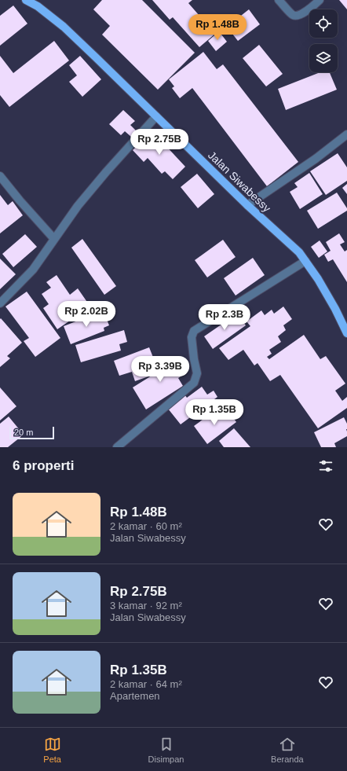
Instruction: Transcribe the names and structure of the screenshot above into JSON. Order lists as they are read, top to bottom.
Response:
{
  "streets": {
    "main road": ["Jalan Siwabessy"]
  },
  "scale_bar": "20 m",
  "page": {
    "price": [
      "Rp 1.48B",
      "Rp 2.75B",
      "Rp 2.02B",
      "Rp 2.3B",
      "Rp 3.39B",
      "Rp 1.35B"
    ],
    "scale": "20 m",
    "heading": "6 properti",
    "list": [
      {
        "name": "Rp 1.48B",
        "note": "2 kamar · 60 m² · Jalan Siwabessy"
      },
      {
        "name": "Rp 2.75B",
        "note": "3 kamar · 92 m² · Jalan Siwabessy"
      },
      {
        "name": "Rp 1.35B",
        "note": "2 kamar · 64 m² · Apartemen"
      }
    ],
    "tabs": ["Peta", "Disimpan", "Beranda"]
  }
}
